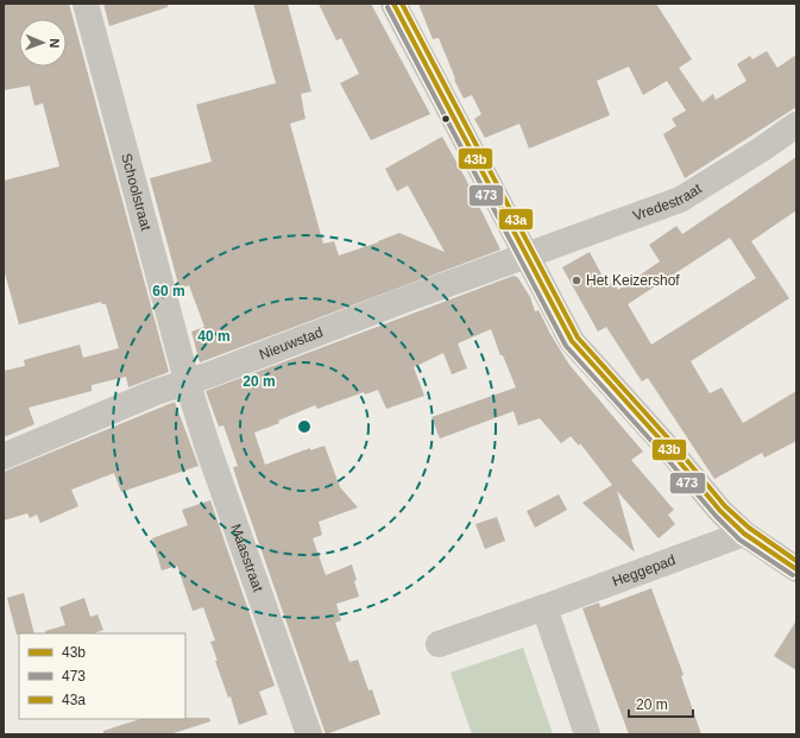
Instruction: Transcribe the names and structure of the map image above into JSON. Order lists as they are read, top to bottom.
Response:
{
  "streets": {
    "street": [
      "Schoolstraat",
      "Vredestraat",
      "Nieuwstad",
      "Maasstraat",
      "Heggepad"
    ]
  },
  "crossings": [
    ["Schoolstraat", "Nieuwstad"],
    ["Schoolstraat", "Maasstraat"],
    ["Vredestraat", "Nieuwstad"],
    ["Nieuwstad", "Maasstraat"]
  ],
  "places": ["Het Keizershof"],
  "lines": ["transit line 43b", "transit line 43a", "transit line 473"],
  "legend": ["43b", "473", "43a"],
  "scale_bar": "20 m",
  "north": "right",
  "rings": ["60 m", "40 m", "20 m"]
}
